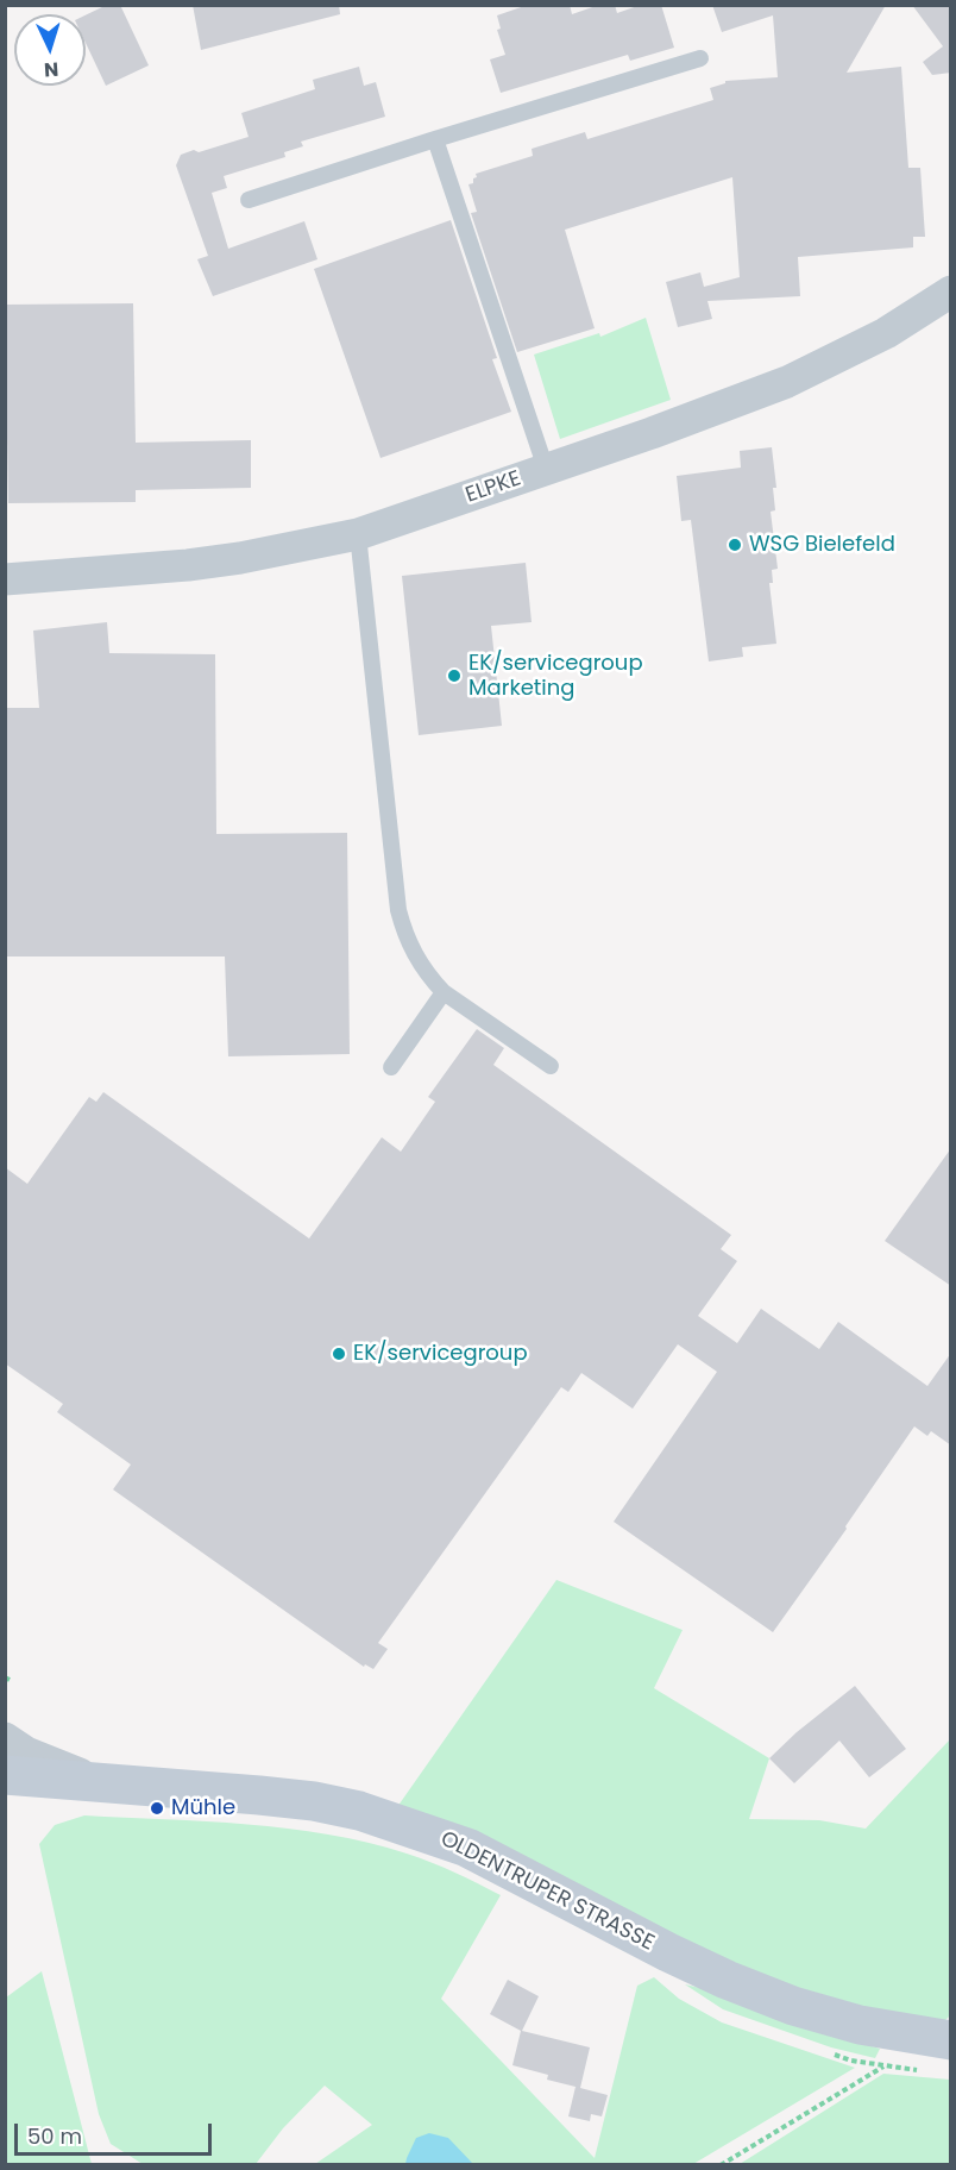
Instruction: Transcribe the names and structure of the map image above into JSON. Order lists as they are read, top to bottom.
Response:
{
  "streets": {
    "street": ["ELPKE", "OLDENTRUPER STRASSE"]
  },
  "places": [
    "WSG Bielefeld",
    "EK/servicegroup Marketing",
    "EK/servicegroup",
    "Mühle"
  ],
  "scale_bar": "50 m",
  "north": "bottom"
}
